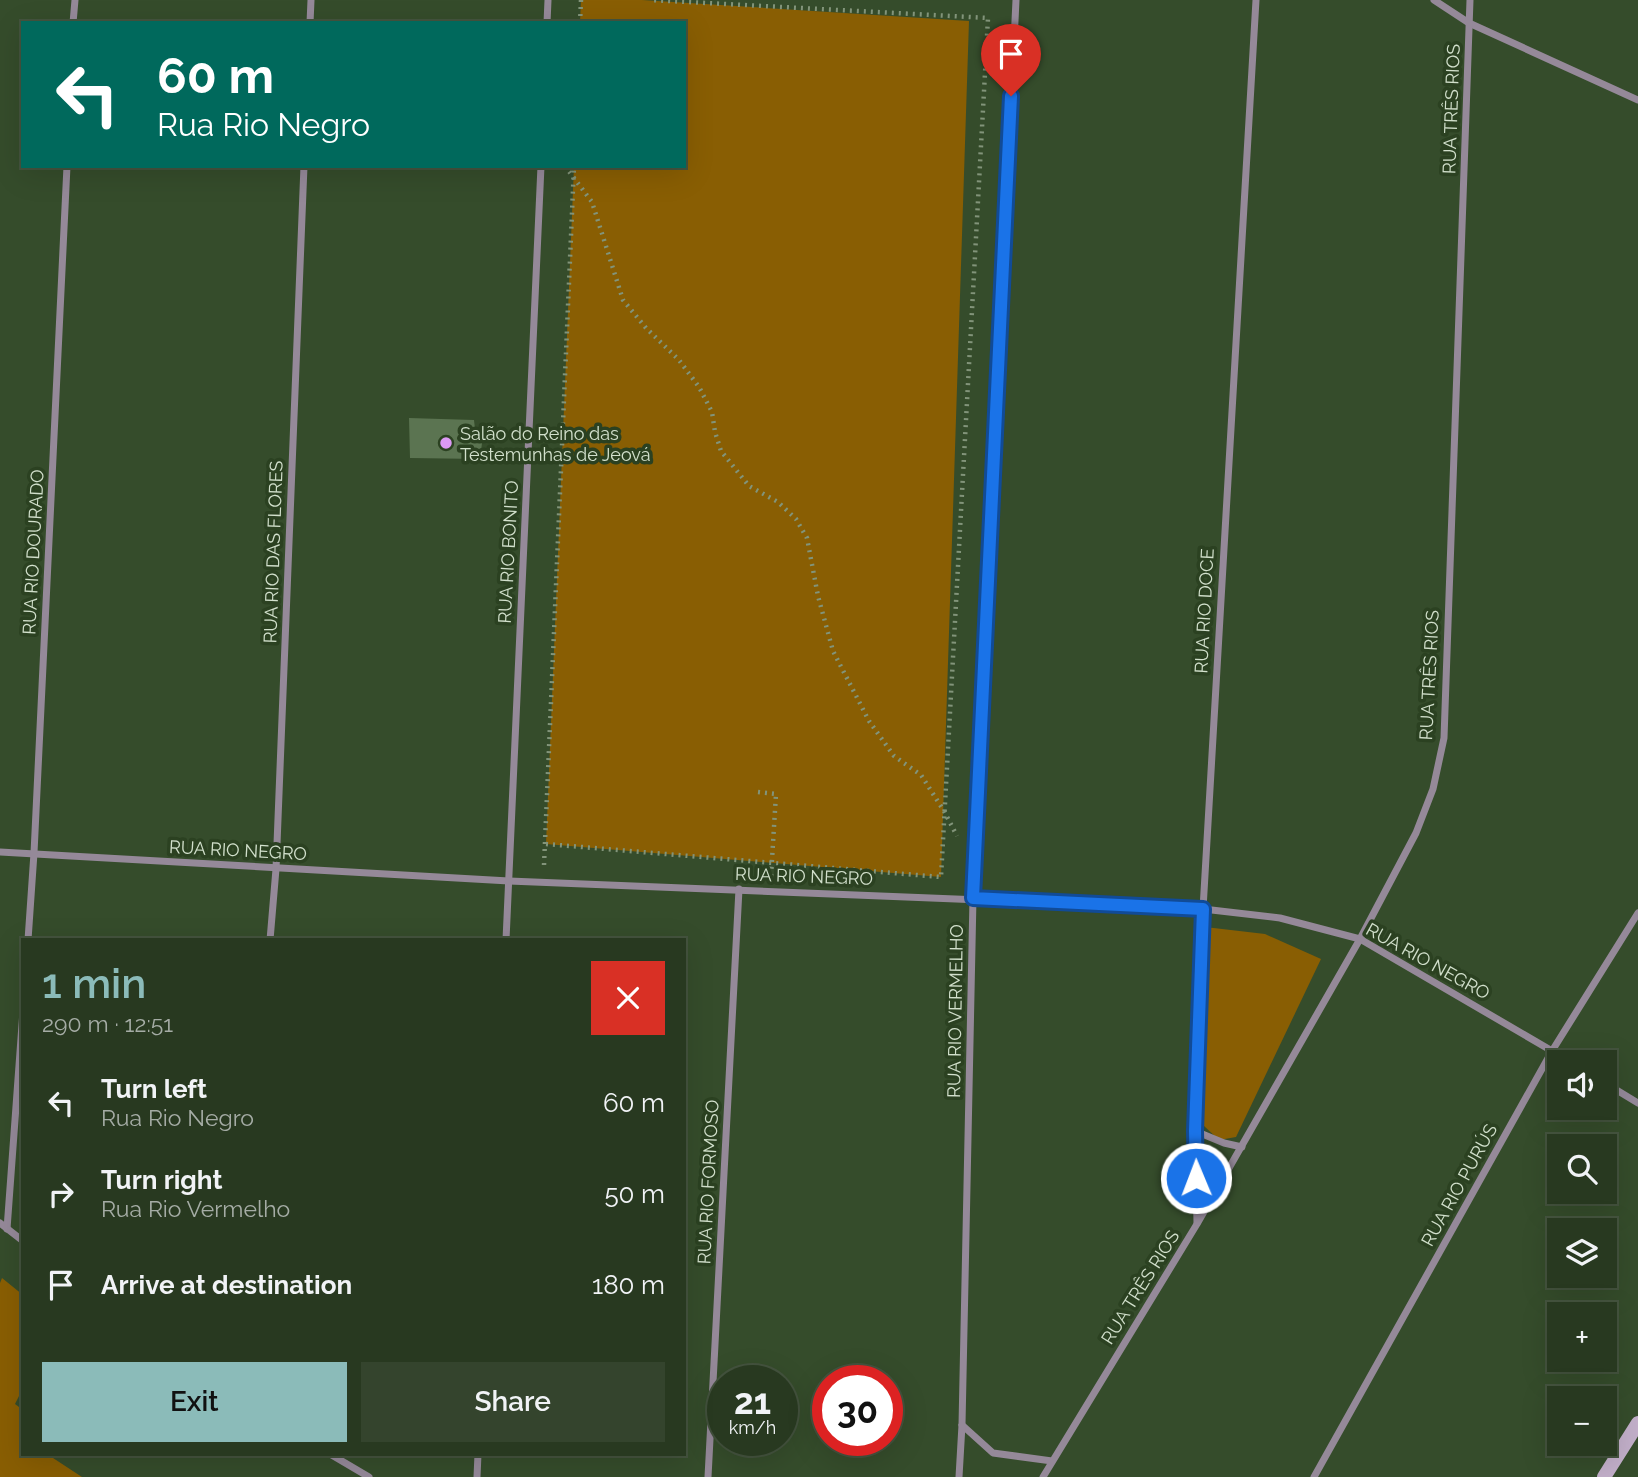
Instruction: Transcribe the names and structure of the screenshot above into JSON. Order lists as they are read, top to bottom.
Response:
{
  "streets": {
    "street": [
      "RUA TRÊS RIOS",
      "RUA RIO DOURADO",
      "RUA RIO DAS FLORES",
      "RUA RIO BONITO",
      "RUA RIO DOCE",
      "RUA RIO NEGRO",
      "RUA RIO VERMELHO",
      "RUA RIO FORMOSO",
      "RUA RIO PURÚS"
    ]
  },
  "crossings": [
    ["RUA TRÊS RIOS", "RUA RIO DOCE"],
    ["RUA TRÊS RIOS", "RUA RIO NEGRO"],
    ["RUA RIO DOURADO", "RUA RIO NEGRO"],
    ["RUA RIO DAS FLORES", "RUA RIO NEGRO"],
    ["RUA RIO BONITO", "RUA RIO NEGRO"],
    ["RUA RIO DOCE", "RUA RIO NEGRO"],
    ["RUA RIO NEGRO", "RUA RIO VERMELHO"],
    ["RUA RIO NEGRO", "RUA RIO FORMOSO"]
  ],
  "places": ["Salão do Reino das Testemunhas de Jeová"],
  "page": {
    "turn": ["60 m", "Rua Rio Negro"],
    "heading": ["1 min", "290 m · 12:51"],
    "map_buttons": ["+", "−"],
    "list": [
      {
        "name": "Turn left",
        "note": "Rua Rio Negro",
        "value": "60 m"
      },
      {
        "name": "Turn right",
        "note": "Rua Rio Vermelho",
        "value": "50 m"
      },
      {
        "name": "Arrive at destination",
        "value": "180 m"
      }
    ],
    "buttons": ["Exit", "Share"],
    "speed": "21 km/h",
    "limit": "30"
  }
}
